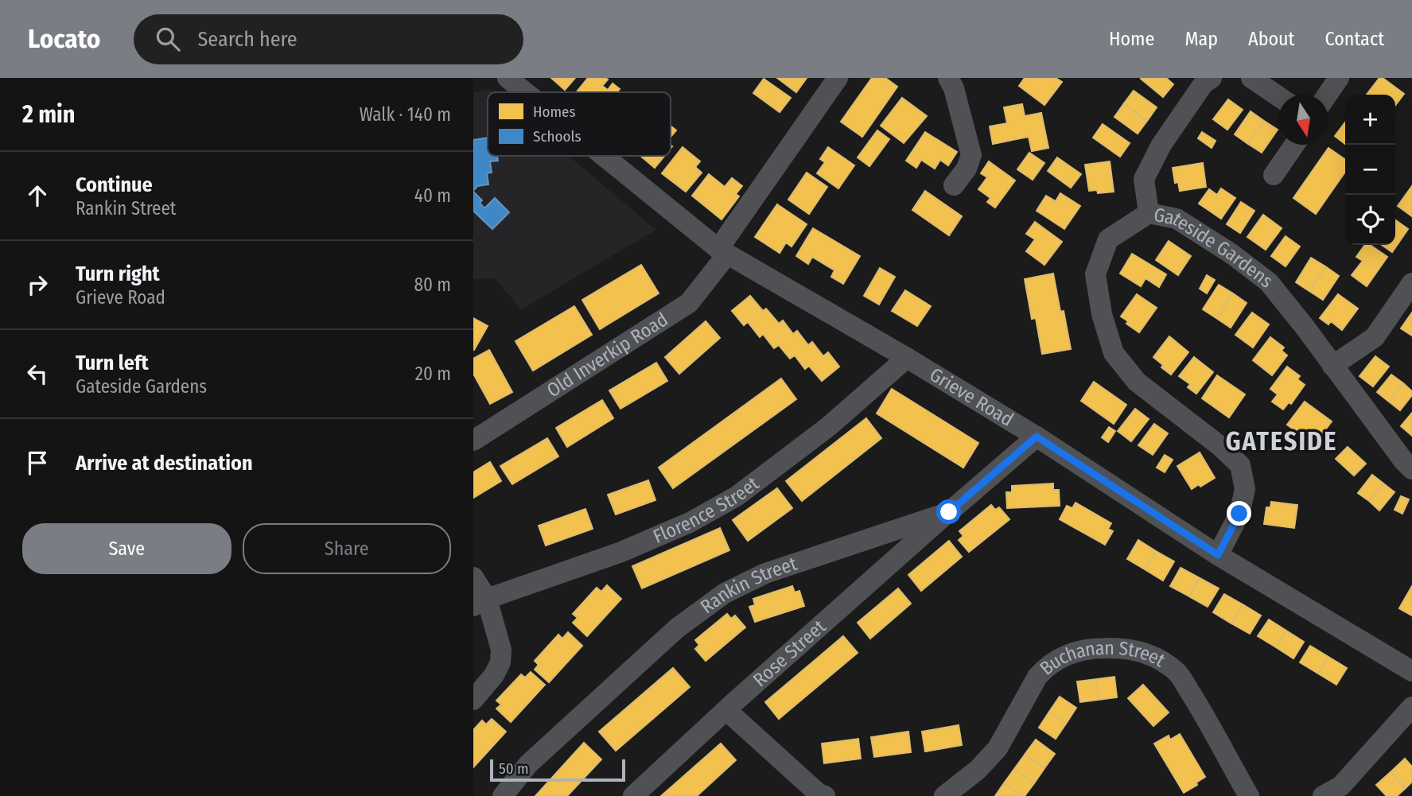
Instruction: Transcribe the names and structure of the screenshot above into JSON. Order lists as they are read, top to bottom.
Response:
{
  "streets": {
    "street": [
      "Gateside Gardens",
      "Old Inverkip Road",
      "Grieve Road",
      "Florence Street",
      "Rankin Street",
      "Rose Street",
      "Buchanan Street"
    ]
  },
  "crossings": [
    ["Gateside Gardens", "Grieve Road"],
    ["Old Inverkip Road", "Grieve Road"],
    ["Grieve Road", "Florence Street"],
    ["Grieve Road", "Rankin Street"],
    ["Rankin Street", "Rose Street"]
  ],
  "districts": ["GATESIDE"],
  "legend": ["Homes", "Schools"],
  "scale_bar": "50 m",
  "north": "bottom",
  "page": {
    "header": "Locato",
    "search": "Search here",
    "nav": [
      "Home",
      "Map",
      "About",
      "Contact"
    ],
    "heading": ["2 min", "Walk · 140 m"],
    "map_buttons": ["+", "−"],
    "list": [
      ["Continue", "Rankin Street", "40 m"],
      ["Turn right", "Grieve Road", "80 m"],
      ["Turn left", "Gateside Gardens", "20 m"],
      "Arrive at destination"
    ],
    "buttons": ["Save", "Share"],
    "scale": "50 m"
  }
}
